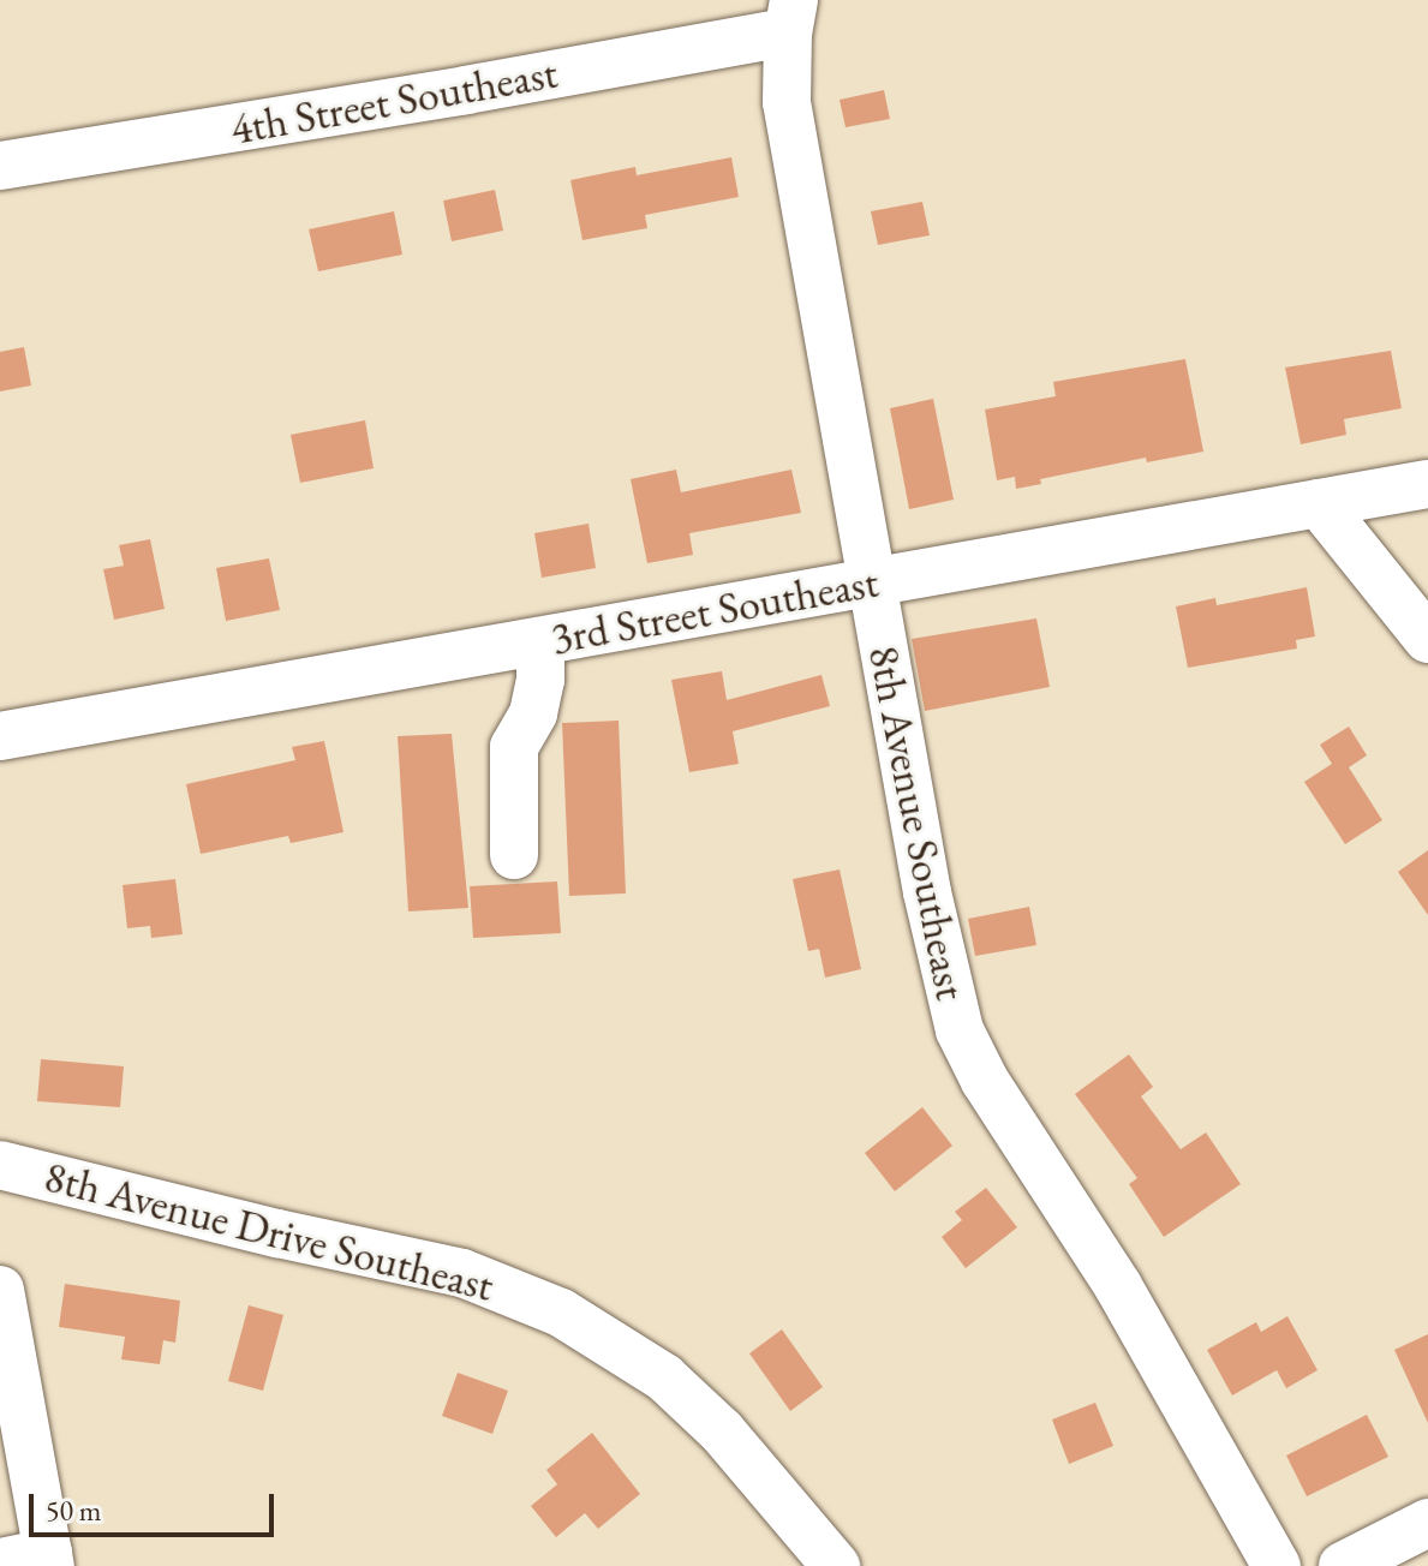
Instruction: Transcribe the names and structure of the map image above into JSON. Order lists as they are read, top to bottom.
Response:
{
  "streets": {
    "street": [
      "4th Street Southeast",
      "3rd Street Southeast",
      "8th Avenue Southeast",
      "8th Avenue Drive Southeast"
    ]
  },
  "crossings": [
    ["4th Street Southeast", "8th Avenue Southeast"],
    ["3rd Street Southeast", "8th Avenue Southeast"]
  ],
  "scale_bar": "50 m"
}
